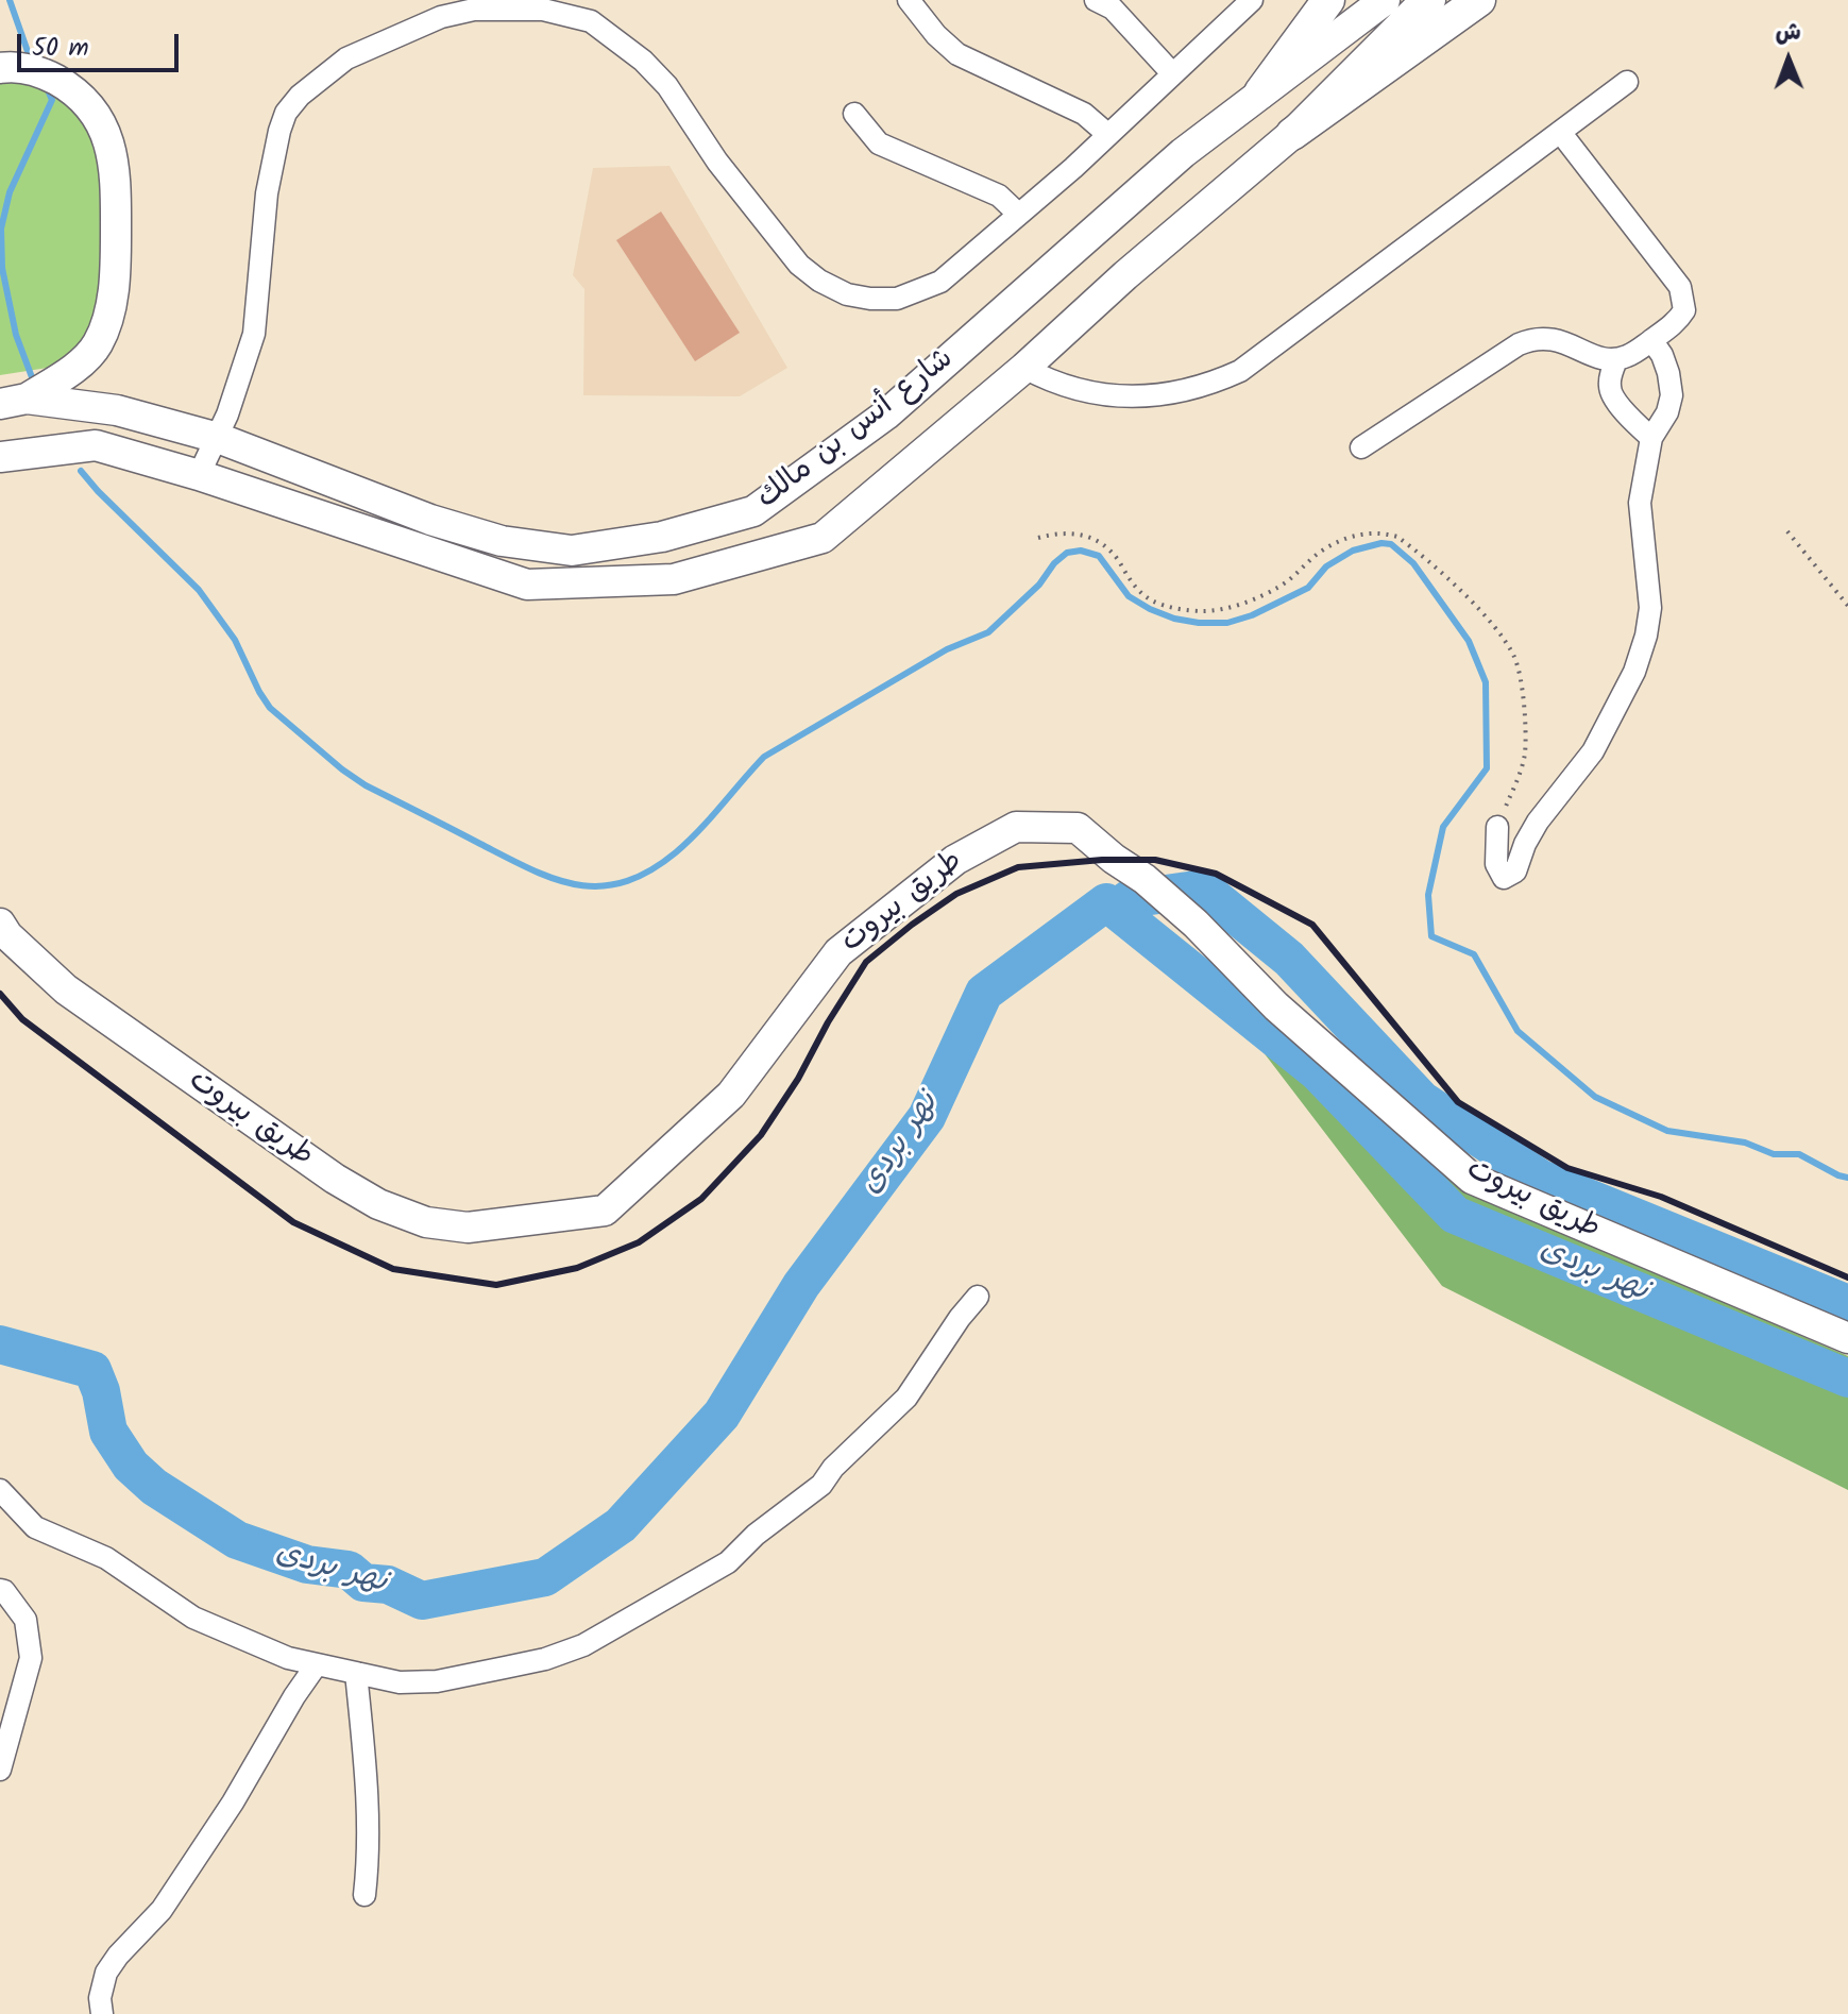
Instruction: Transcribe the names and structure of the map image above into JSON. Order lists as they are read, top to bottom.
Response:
{
  "streets": {
    "main road": ["شارع أنس بن مالك", "طريق بيروت"]
  },
  "water": ["نهر بردى"],
  "scale_bar": "50 m",
  "north": "top"
}
